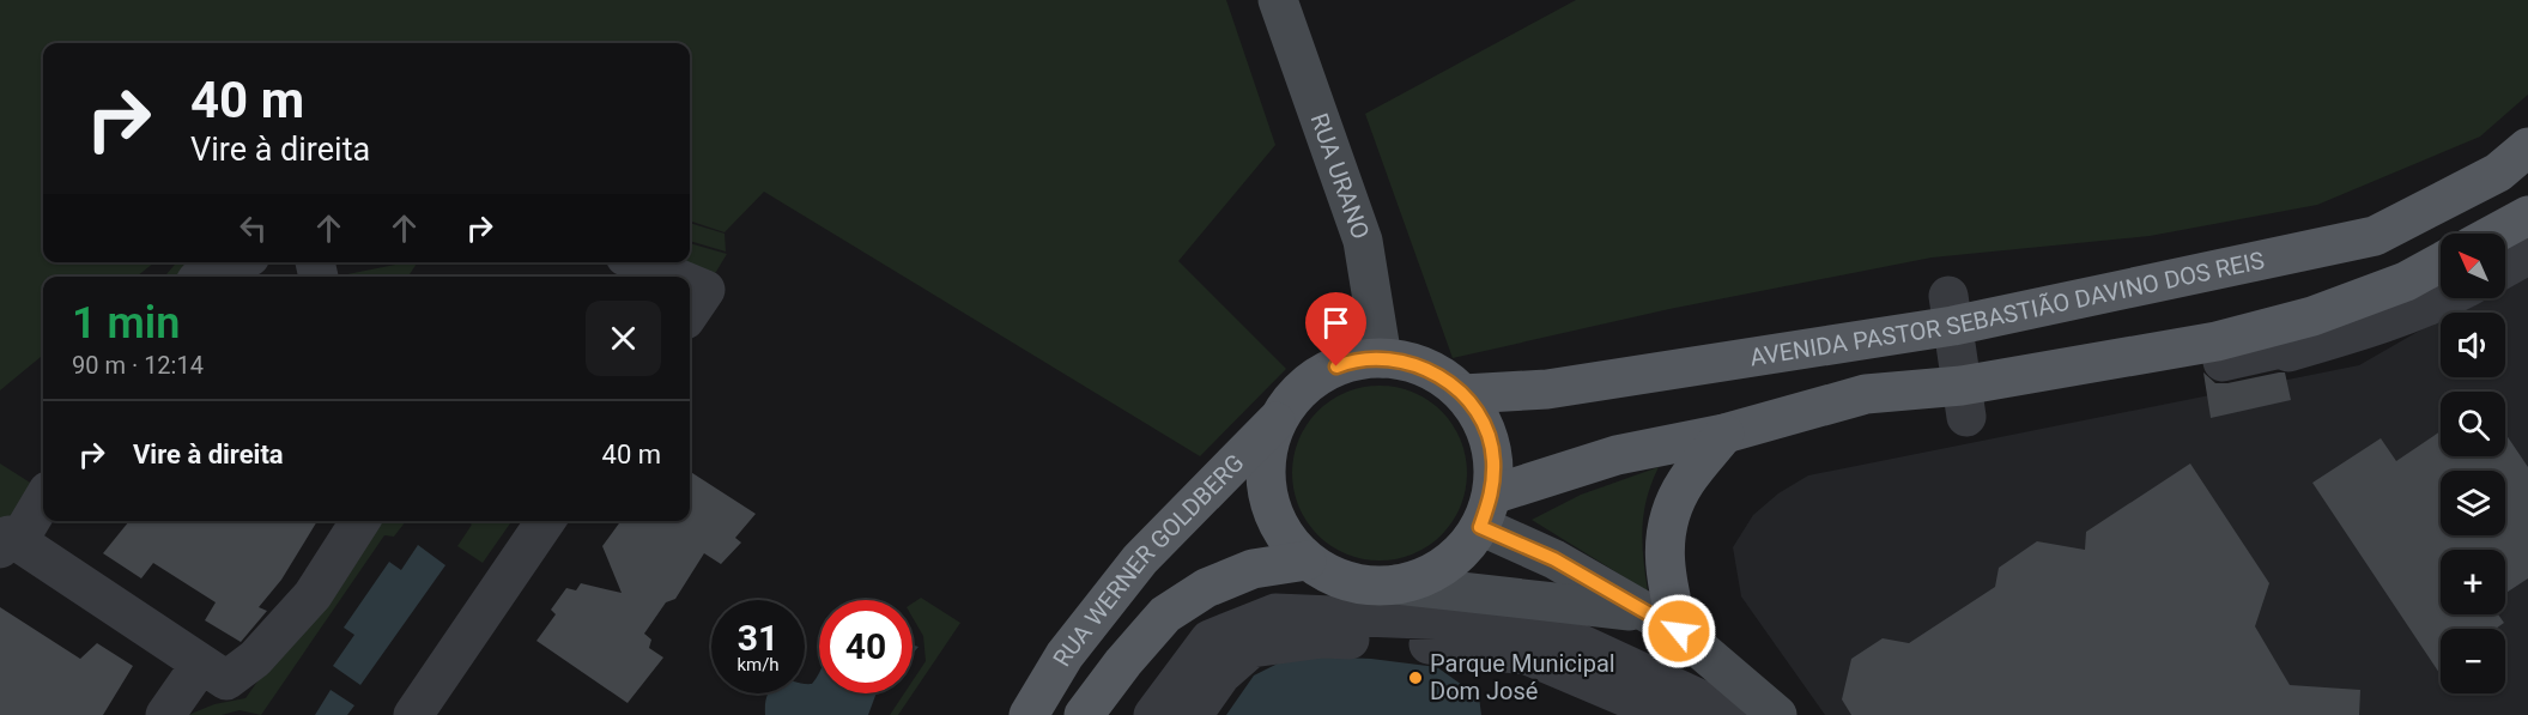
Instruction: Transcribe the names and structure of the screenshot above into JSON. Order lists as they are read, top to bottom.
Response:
{
  "streets": {
    "main road": ["AVENIDA PASTOR SEBASTIÃO DAVINO DOS REIS", "RUA WERNER GOLDBERG"],
    "street": ["RUA URANO"]
  },
  "crossings": [
    ["RUA URANO", "AVENIDA PASTOR SEBASTIÃO DAVINO DOS REIS"],
    ["RUA URANO", "RUA WERNER GOLDBERG"],
    ["AVENIDA PASTOR SEBASTIÃO DAVINO DOS REIS", "RUA WERNER GOLDBERG"]
  ],
  "places": ["Parque Municipal Dom José"],
  "north": "top left",
  "page": {
    "turn": ["40 m", "Vire à direita"],
    "map_buttons": ["+", "−"],
    "heading": ["1 min", "90 m · 12:14"],
    "list": [
      {
        "name": "Vire à direita",
        "value": "40 m"
      }
    ],
    "speed": "31 km/h",
    "limit": "40"
  }
}
